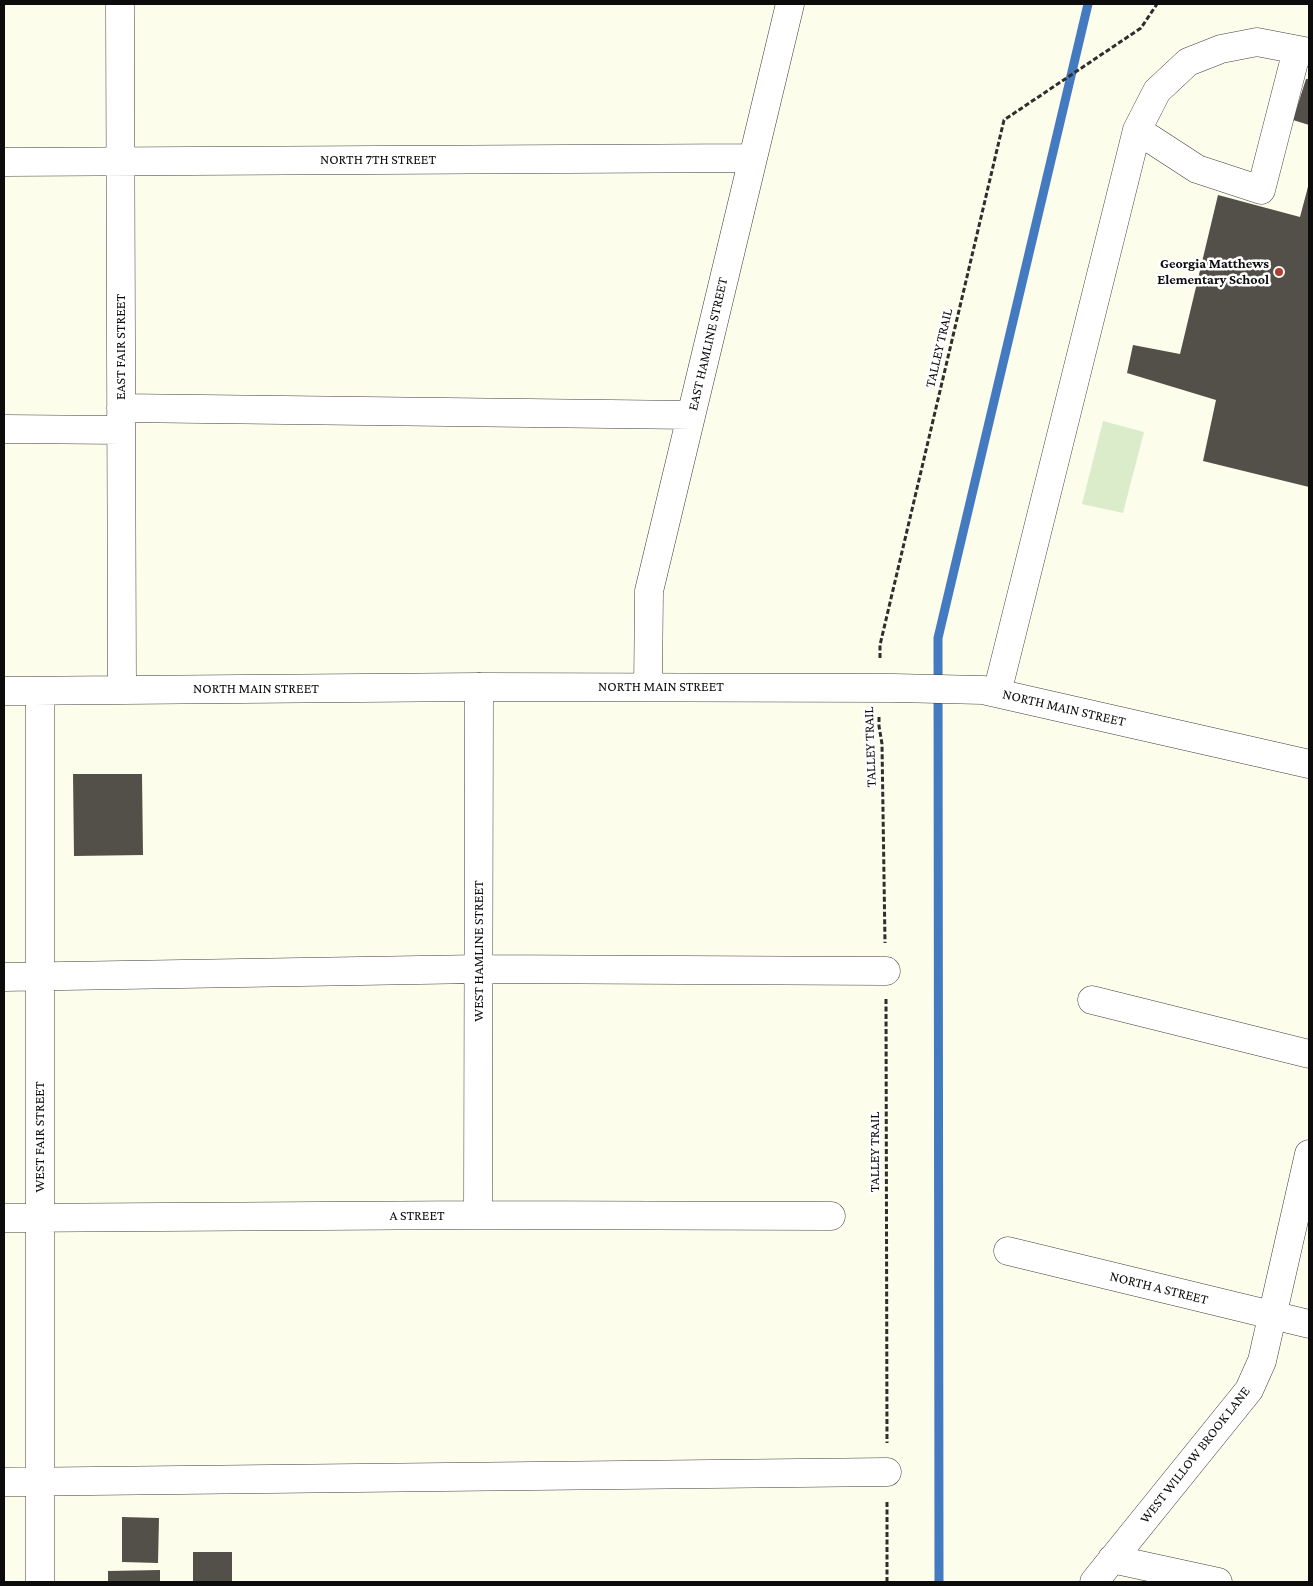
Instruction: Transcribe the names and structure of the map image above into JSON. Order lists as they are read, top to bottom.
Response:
{
  "streets": {
    "street": [
      "NORTH 7TH STREET",
      "EAST HAMLINE STREET",
      "EAST FAIR STREET",
      "NORTH MAIN STREET",
      "WEST HAMLINE STREET",
      "WEST FAIR STREET",
      "A STREET",
      "NORTH A STREET",
      "WEST WILLOW BROOK LANE"
    ],
    "path": ["TALLEY TRAIL"]
  },
  "crossings": [
    ["NORTH 7TH STREET", "EAST HAMLINE STREET"],
    ["NORTH 7TH STREET", "EAST FAIR STREET"],
    ["EAST HAMLINE STREET", "NORTH MAIN STREET"],
    ["EAST FAIR STREET", "NORTH MAIN STREET"],
    ["TALLEY TRAIL", "NORTH MAIN STREET"],
    ["NORTH MAIN STREET", "WEST HAMLINE STREET"],
    ["NORTH MAIN STREET", "WEST FAIR STREET"],
    ["WEST HAMLINE STREET", "A STREET"],
    ["WEST FAIR STREET", "A STREET"],
    ["NORTH A STREET", "WEST WILLOW BROOK LANE"]
  ],
  "places": ["Georgia Matthews Elementary School"]
}
